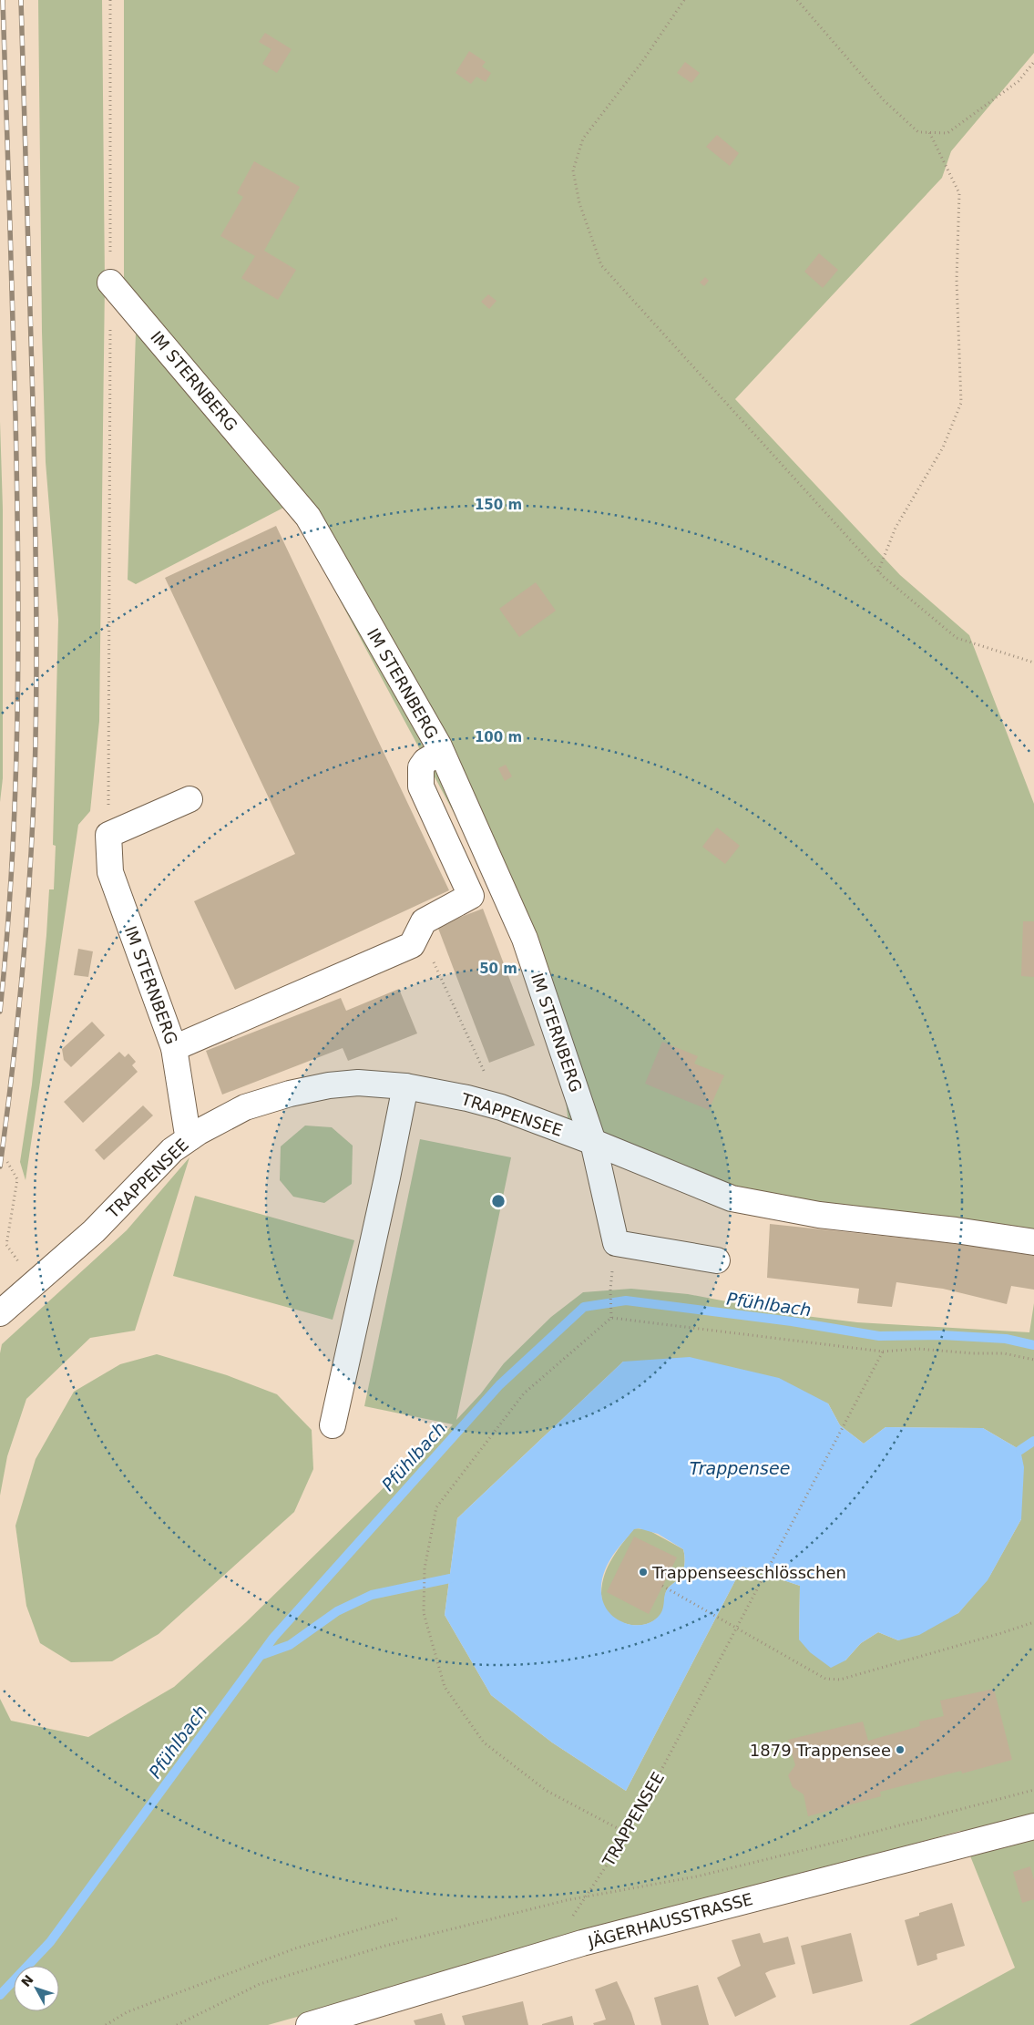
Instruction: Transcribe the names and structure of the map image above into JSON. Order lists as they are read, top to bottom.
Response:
{
  "streets": {
    "street": ["IM STERNBERG", "TRAPPENSEE", "JÄGERHAUSSTRASSE"]
  },
  "crossings": [
    ["IM STERNBERG", "TRAPPENSEE"]
  ],
  "water": ["Pfühlbach", "Trappensee"],
  "places": ["Trappenseeschlösschen", "1879 Trappensee"],
  "north": "top left",
  "rings": ["150 m", "100 m", "50 m"]
}
